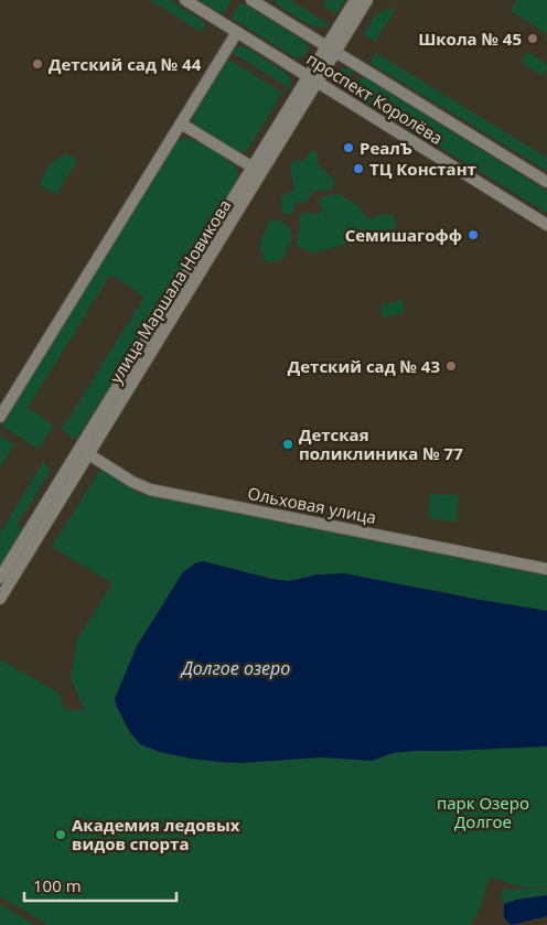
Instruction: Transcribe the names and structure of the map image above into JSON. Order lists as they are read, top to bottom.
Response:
{
  "streets": {
    "street": ["проспект Королёва", "улица Маршала Новикова", "Ольховая улица"]
  },
  "crossings": [
    ["проспект Королёва", "улица Маршала Новикова"],
    ["улица Маршала Новикова", "Ольховая улица"]
  ],
  "water": ["Долгое озеро"],
  "parks": ["парк Озеро Долгое"],
  "places": [
    "Школа № 45",
    "Детский сад № 44",
    "РеалЪ",
    "ТЦ Констант",
    "Семишагофф",
    "Детский сад № 43",
    "Детская поликлиника № 77",
    "Академия ледовых видов спорта"
  ],
  "scale_bar": "100 m"
}
